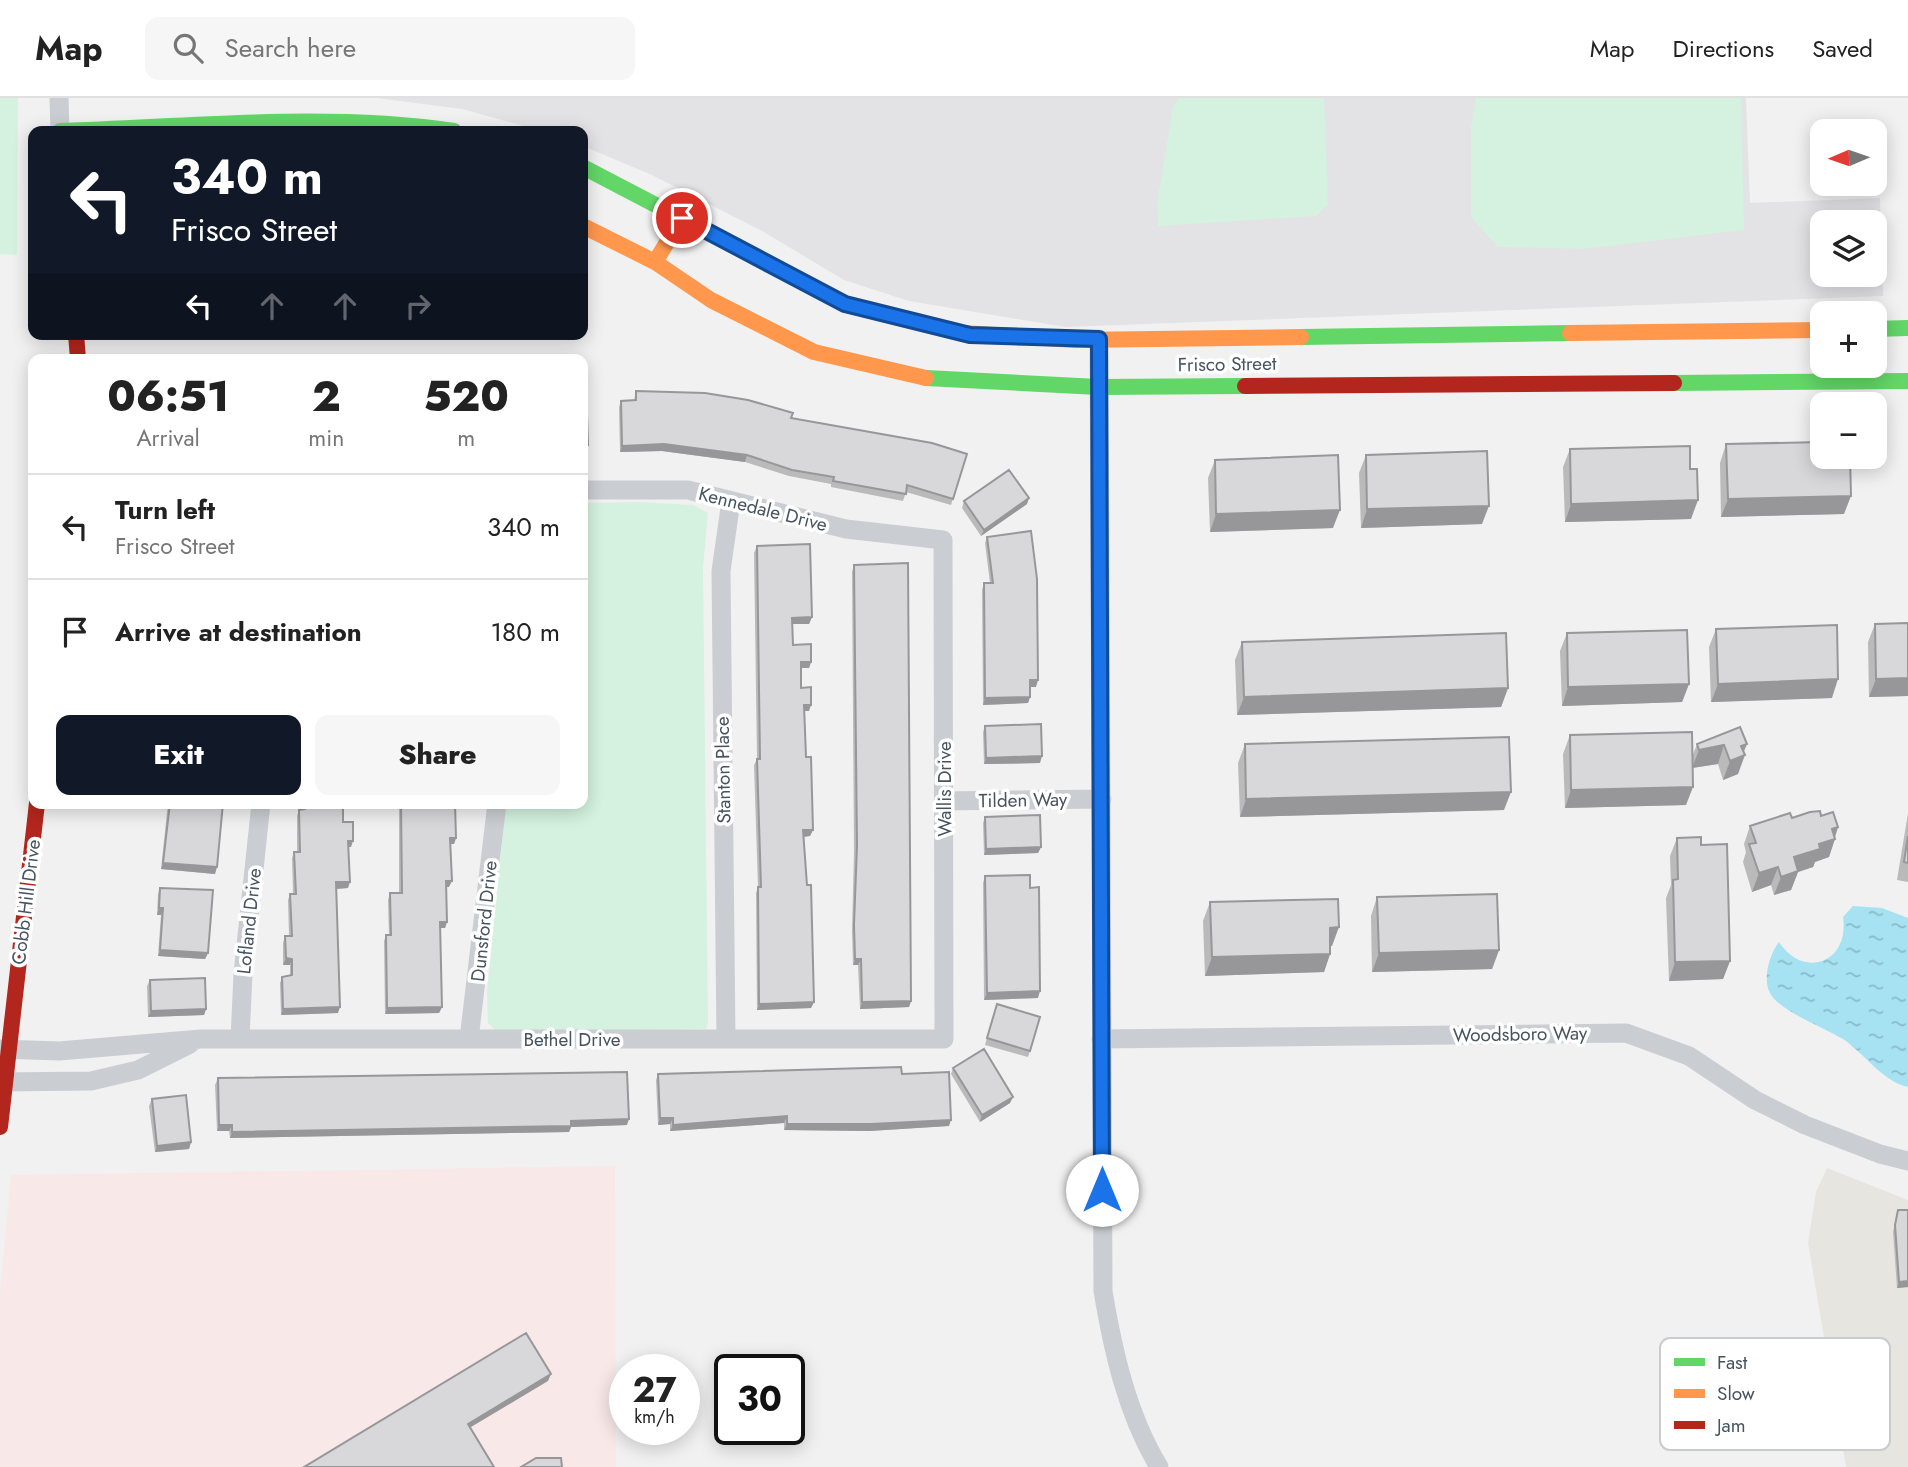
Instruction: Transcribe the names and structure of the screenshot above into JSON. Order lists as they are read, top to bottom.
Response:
{
  "streets": {
    "street": [
      "Frisco Street",
      "Kennedale Drive",
      "Stanton Place",
      "Wallis Drive",
      "Tilden Way",
      "Cobb Hill Drive",
      "Lofland Drive",
      "Dunsford Drive",
      "Woodsboro Way",
      "Bethel Drive"
    ]
  },
  "crossings": [
    ["Kennedale Drive", "Stanton Place"],
    ["Kennedale Drive", "Wallis Drive"],
    ["Stanton Place", "Bethel Drive"],
    ["Wallis Drive", "Tilden Way"],
    ["Wallis Drive", "Bethel Drive"],
    ["Cobb Hill Drive", "Bethel Drive"],
    ["Lofland Drive", "Bethel Drive"],
    ["Dunsford Drive", "Bethel Drive"]
  ],
  "legend": ["Fast", "Slow", "Jam"],
  "north": "left",
  "page": {
    "header": "Map",
    "search": "Search here",
    "nav": ["Map", "Directions", "Saved"],
    "map_buttons": ["+", "−"],
    "turn": ["340 m", "Frisco Street"],
    "eta": [
      "06:51",
      "Arrival",
      "2",
      "min",
      "520",
      "m"
    ],
    "list": [
      {
        "name": "Turn left",
        "note": "Frisco Street",
        "value": "340 m"
      },
      {
        "name": "Arrive at destination",
        "value": "180 m"
      }
    ],
    "buttons": ["Exit", "Share"],
    "speed": "27 km/h",
    "limit": "30"
  }
}
